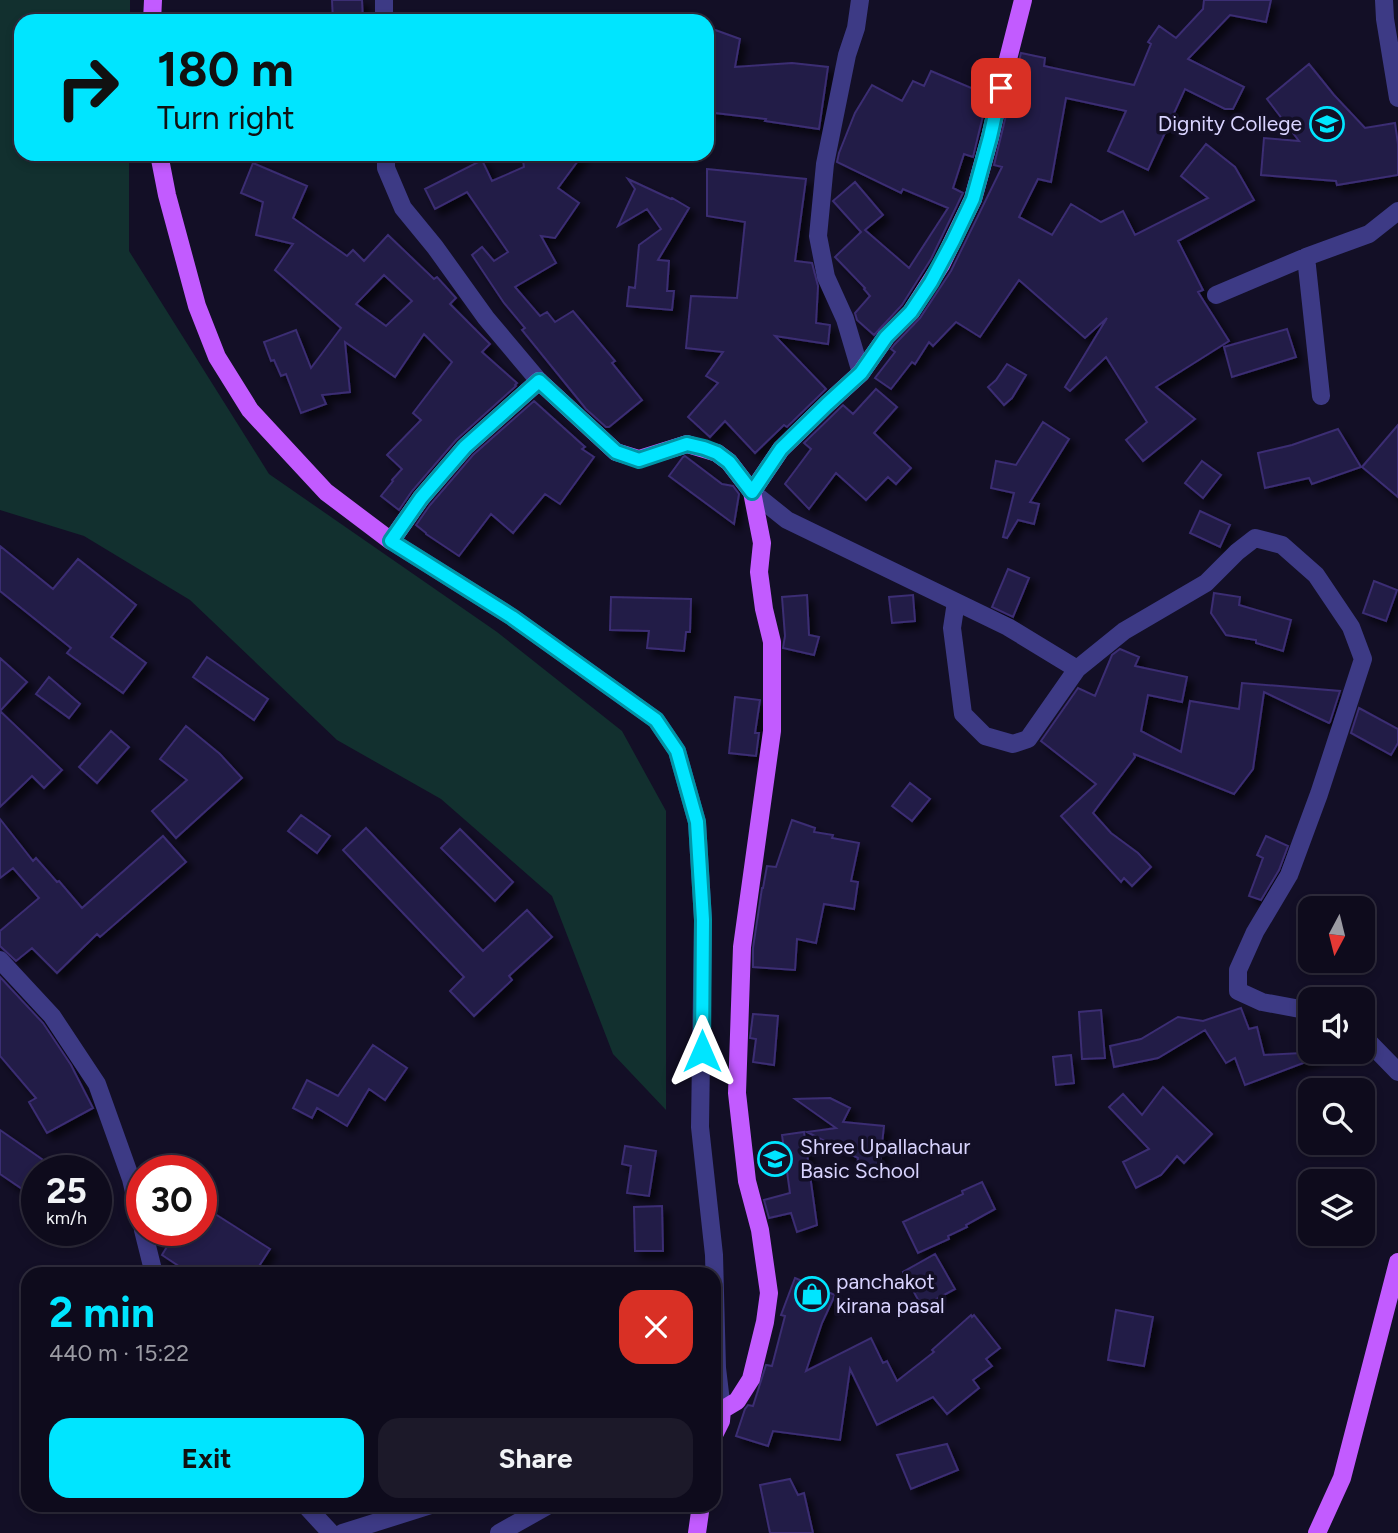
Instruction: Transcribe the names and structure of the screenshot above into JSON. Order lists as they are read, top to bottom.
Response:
{
  "places": {
    "school or university": ["Dignity College", "Shree Upallachaur Basic School"],
    "shop": ["panchakot kirana pasal"]
  },
  "north": "bottom",
  "page": {
    "turn": ["180 m", "Turn right"],
    "speed": "25 km/h",
    "limit": "30",
    "heading": ["2 min", "440 m · 15:22"],
    "buttons": ["Exit", "Share"]
  }
}
